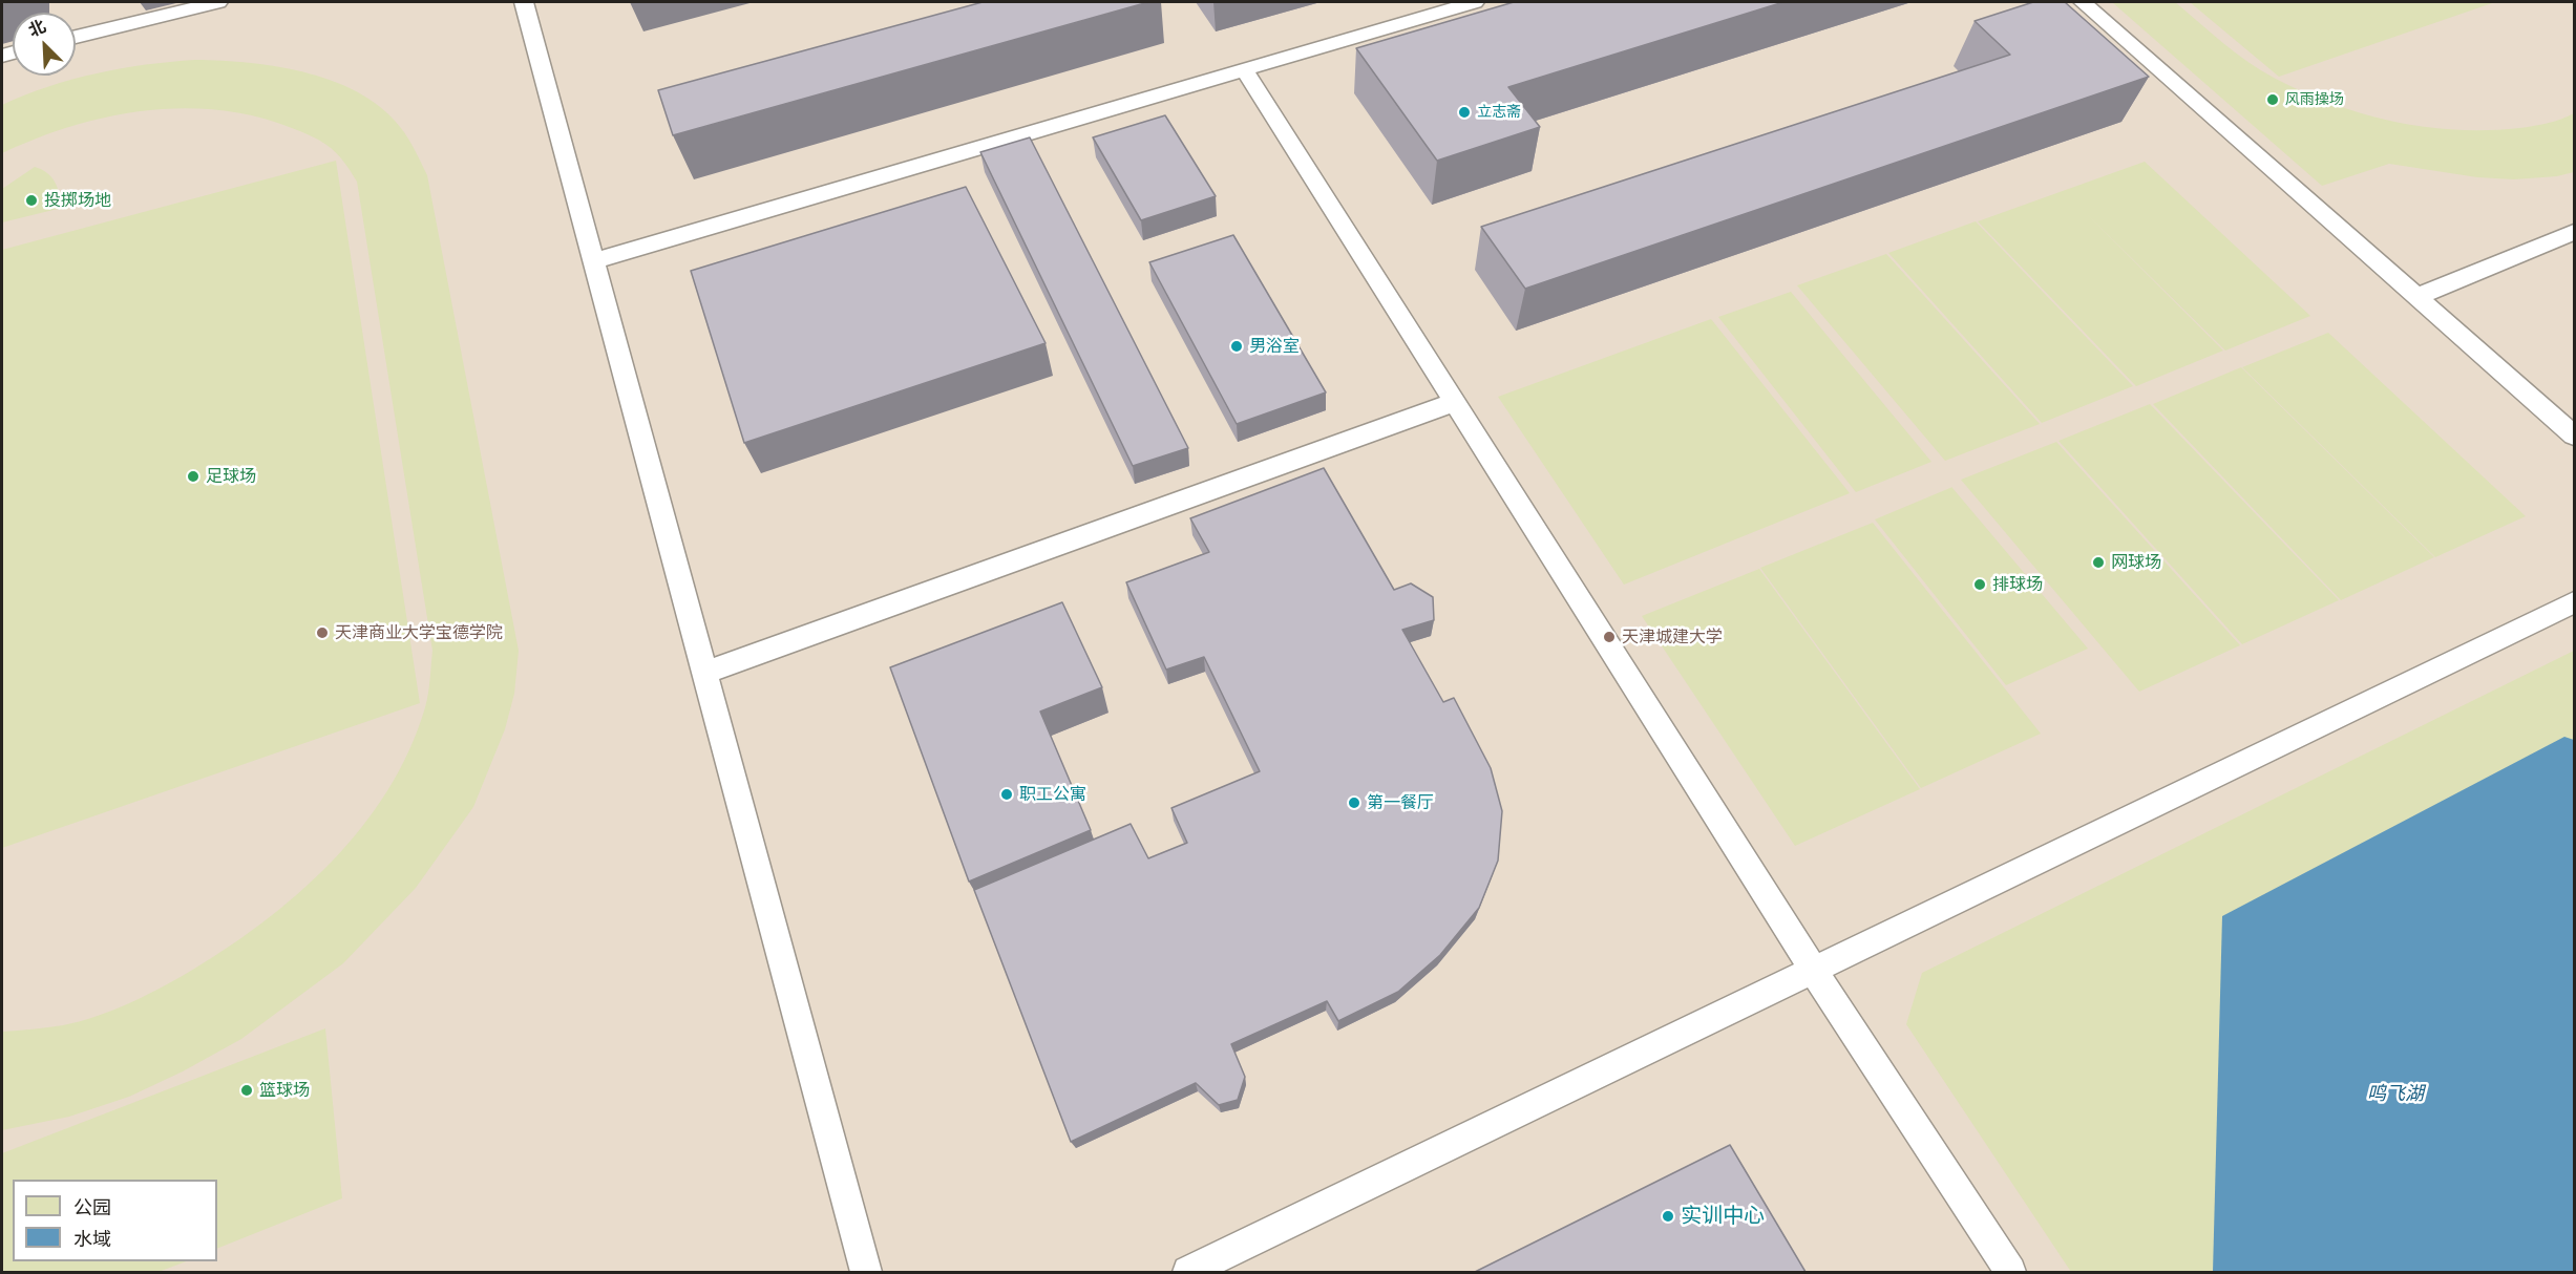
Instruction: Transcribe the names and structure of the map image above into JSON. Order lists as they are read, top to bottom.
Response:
{
  "water": ["鸣飞湖"],
  "places": [
    "风雨操场",
    "立志斋",
    "投掷场地",
    "男浴室",
    "足球场",
    "网球场",
    "排球场",
    "天津商业大学宝德学院",
    "天津城建大学",
    "职工公寓",
    "第一餐厅",
    "篮球场",
    "实训中心"
  ],
  "legend": ["公园", "水域"],
  "north": "top left"
}
